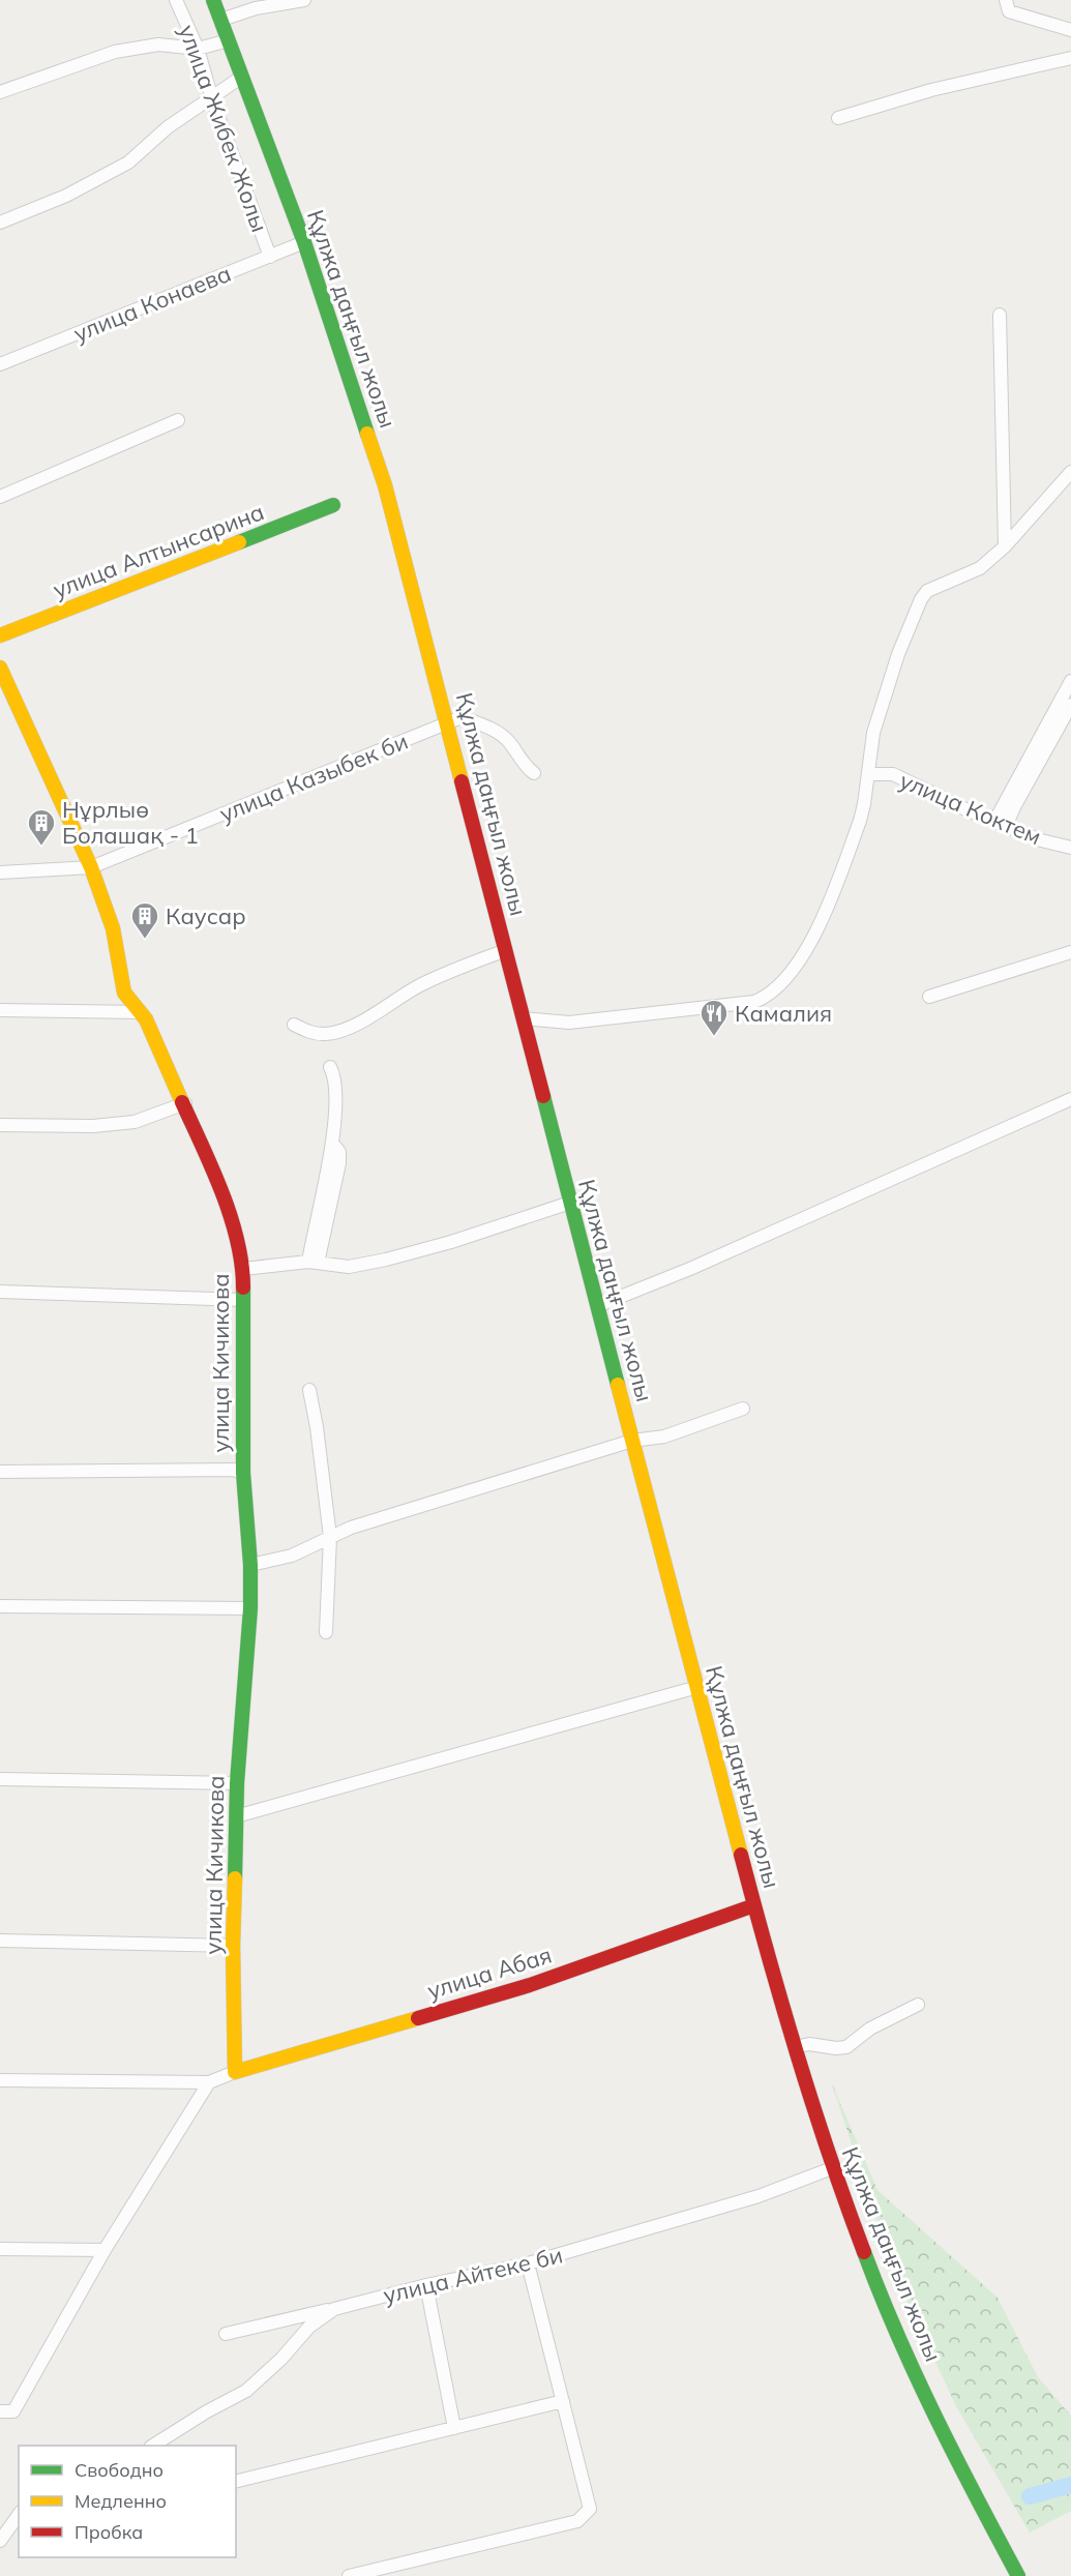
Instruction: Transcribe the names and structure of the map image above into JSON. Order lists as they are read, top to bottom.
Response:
{
  "streets": {
    "main road": [
      "Құлжа даңғыл жолы",
      "улица Алтынсарина",
      "улица Кичикова",
      "улица Абая"
    ],
    "street": [
      "улица Жибек Жолы",
      "улица Конаева",
      "улица Казыбек би",
      "улица Коктем",
      "улица Айтеке би"
    ]
  },
  "crossings": [
    ["улица Жибек Жолы", "улица Конаева"],
    ["улица Конаева", "Құлжа даңғыл жолы"],
    ["Құлжа даңғыл жолы", "улица Казыбек би"],
    ["Құлжа даңғыл жолы", "улица Абая"],
    ["Құлжа даңғыл жолы", "улица Айтеке би"],
    ["улица Казыбек би", "улица Кичикова"],
    ["улица Кичикова", "улица Абая"]
  ],
  "places": {
    "building": ["Нұрлыө Болашақ - 1", "Каусар"],
    "restaurant": ["Камалия"]
  },
  "legend": ["Свободно", "Медленно", "Пробка"]
}
